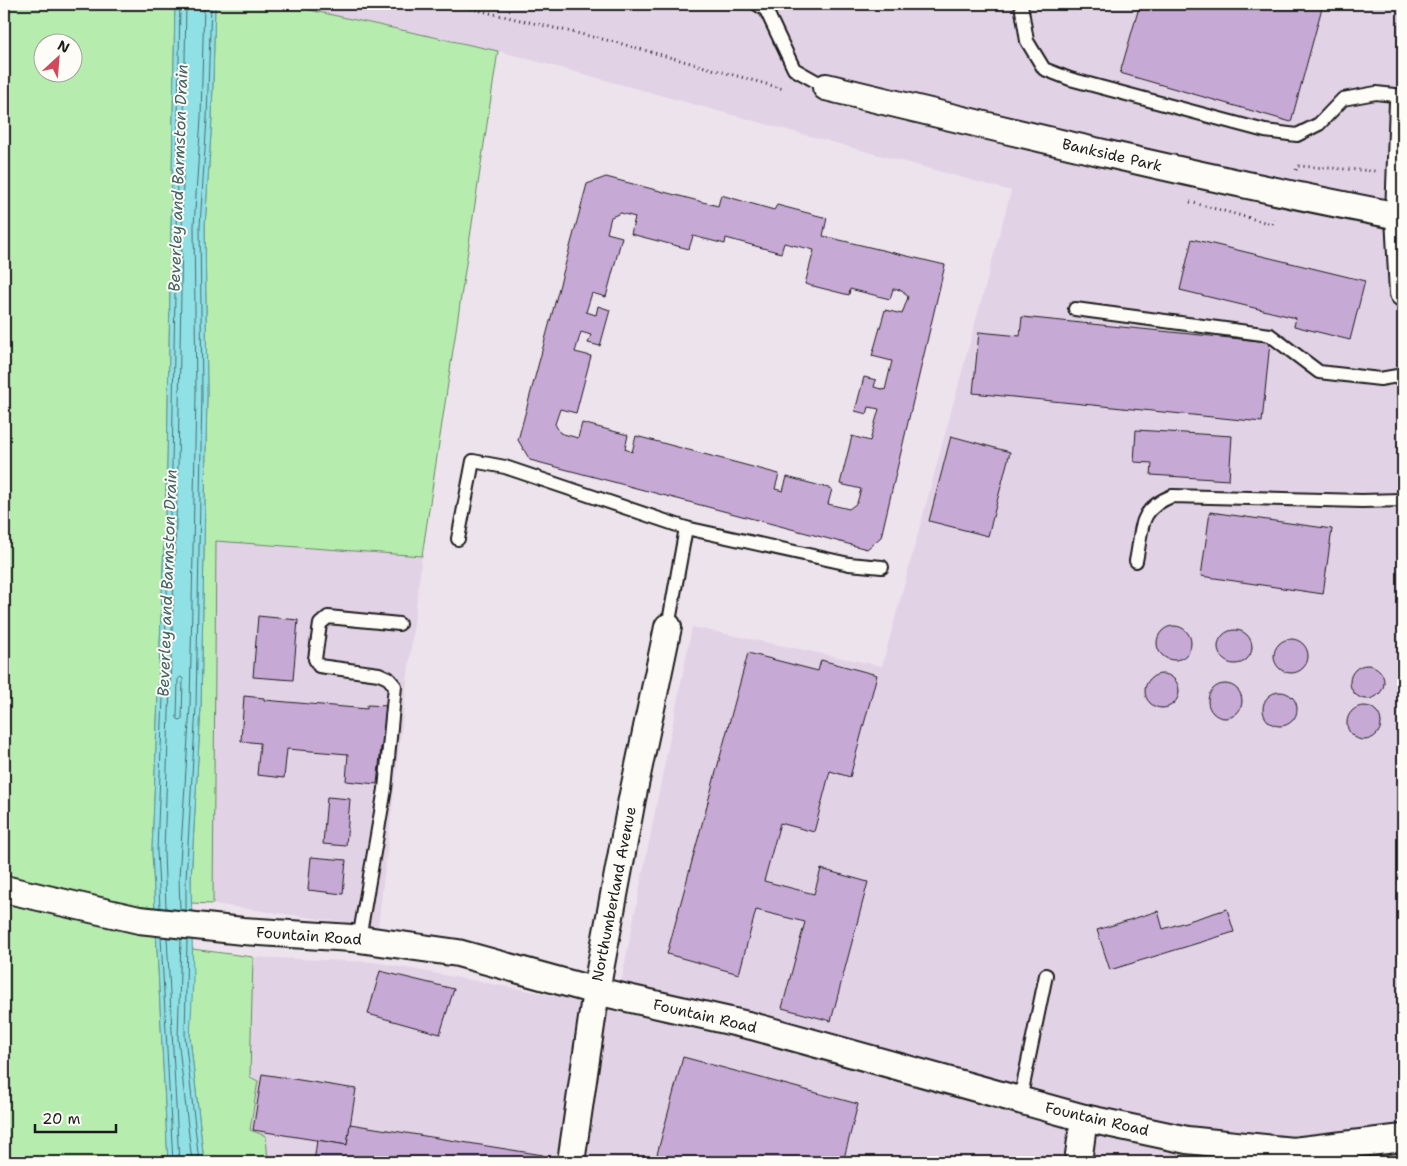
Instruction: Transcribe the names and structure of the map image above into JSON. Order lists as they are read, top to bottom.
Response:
{
  "streets": {
    "street": ["Bankside Park", "Northumberland Avenue", "Fountain Road"]
  },
  "crossings": [
    ["Northumberland Avenue", "Fountain Road"]
  ],
  "water": ["Beverley and Barmston Drain"],
  "scale_bar": "20 m",
  "north": "top right"
}
